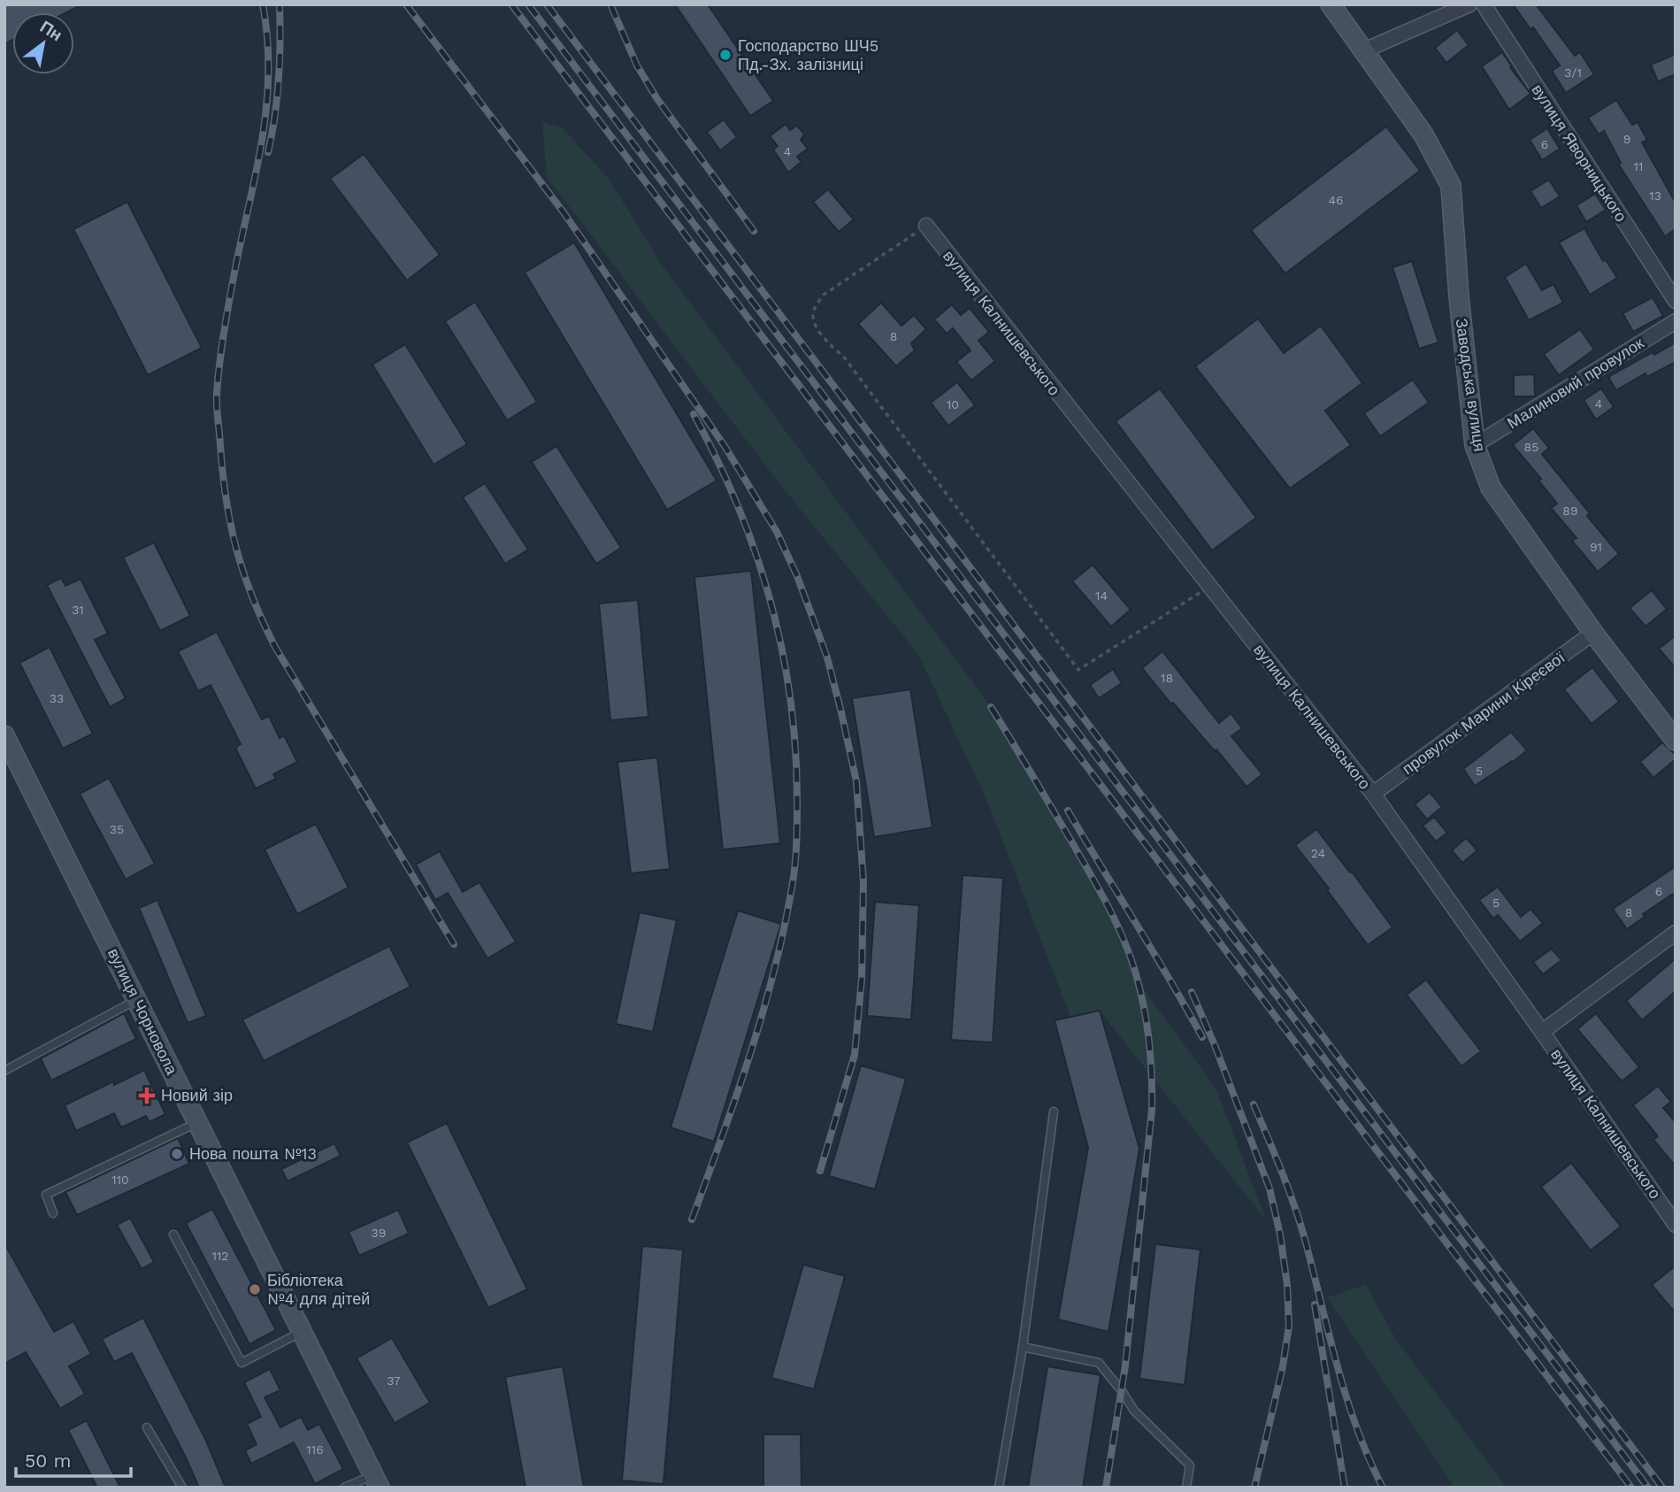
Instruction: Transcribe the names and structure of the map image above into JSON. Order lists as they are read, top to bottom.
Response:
{
  "streets": {
    "street": [
      "вулиця Яворницького",
      "вулиця Калнишевського",
      "Малиновий провулок",
      "Заводська вулиця",
      "провулок Марини Кіреєвої",
      "вулиця Чорновола"
    ]
  },
  "crossings": [
    ["вулиця Калнишевського", "провулок Марини Кіреєвої"],
    ["Малиновий провулок", "Заводська вулиця"],
    ["Заводська вулиця", "провулок Марини Кіреєвої"]
  ],
  "places": {
    "other": ["Господарство ШЧ5 Пд.-Зх. залізниці", "Нова пошта №13", "Бібліотека №4 для дітей"],
    "health": ["Новий зір"]
  },
  "house_numbers": [
    "3/1",
    "9",
    "6",
    "4",
    "11",
    "13",
    "46",
    "8",
    "4",
    "10",
    "85",
    "89",
    "91",
    "14",
    "31",
    "18",
    "33",
    "5",
    "35",
    "24",
    "6",
    "5",
    "8",
    "110",
    "39",
    "112",
    "37",
    "116"
  ],
  "scale_bar": "50 m",
  "north": "top right"
}
